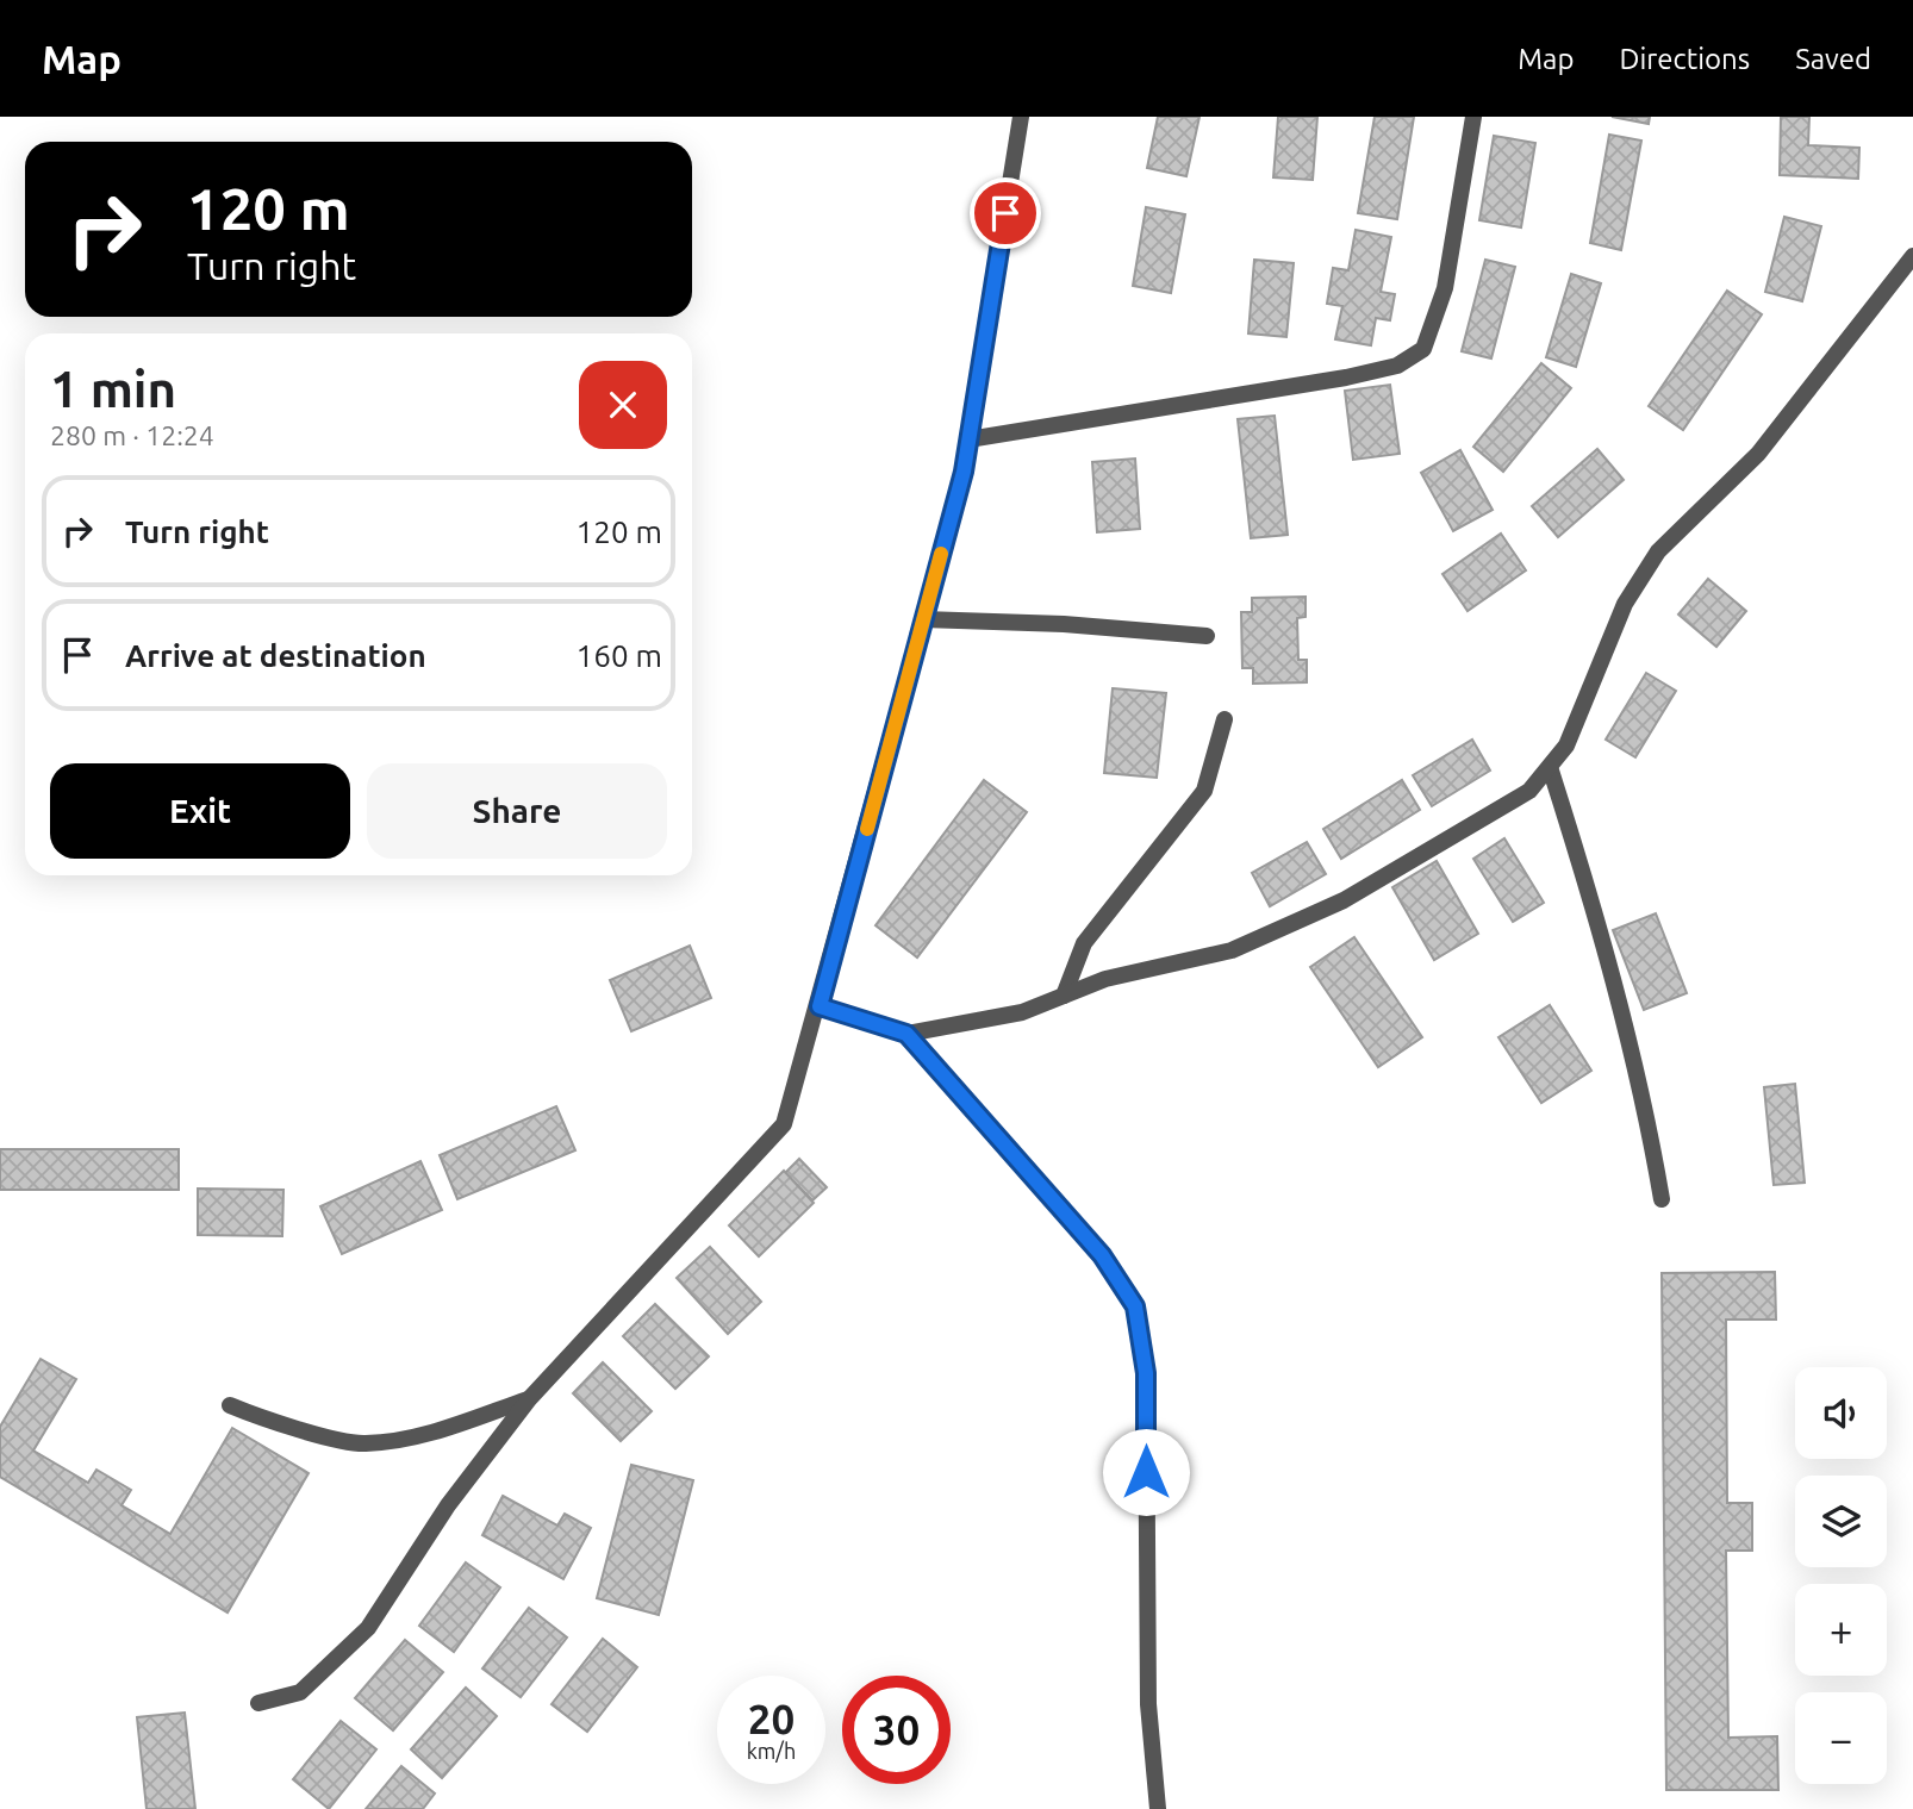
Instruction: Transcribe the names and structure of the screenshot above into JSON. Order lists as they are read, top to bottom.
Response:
{
  "page": {
    "header": "Map",
    "nav": ["Map", "Directions", "Saved"],
    "turn": ["120 m", "Turn right"],
    "heading": ["1 min", "280 m · 12:24"],
    "list": [
      {
        "name": "Turn right",
        "value": "120 m"
      },
      {
        "name": "Arrive at destination",
        "value": "160 m"
      }
    ],
    "buttons": ["Exit", "Share"],
    "map_buttons": ["+", "−"],
    "speed": "20 km/h",
    "limit": "30"
  }
}
